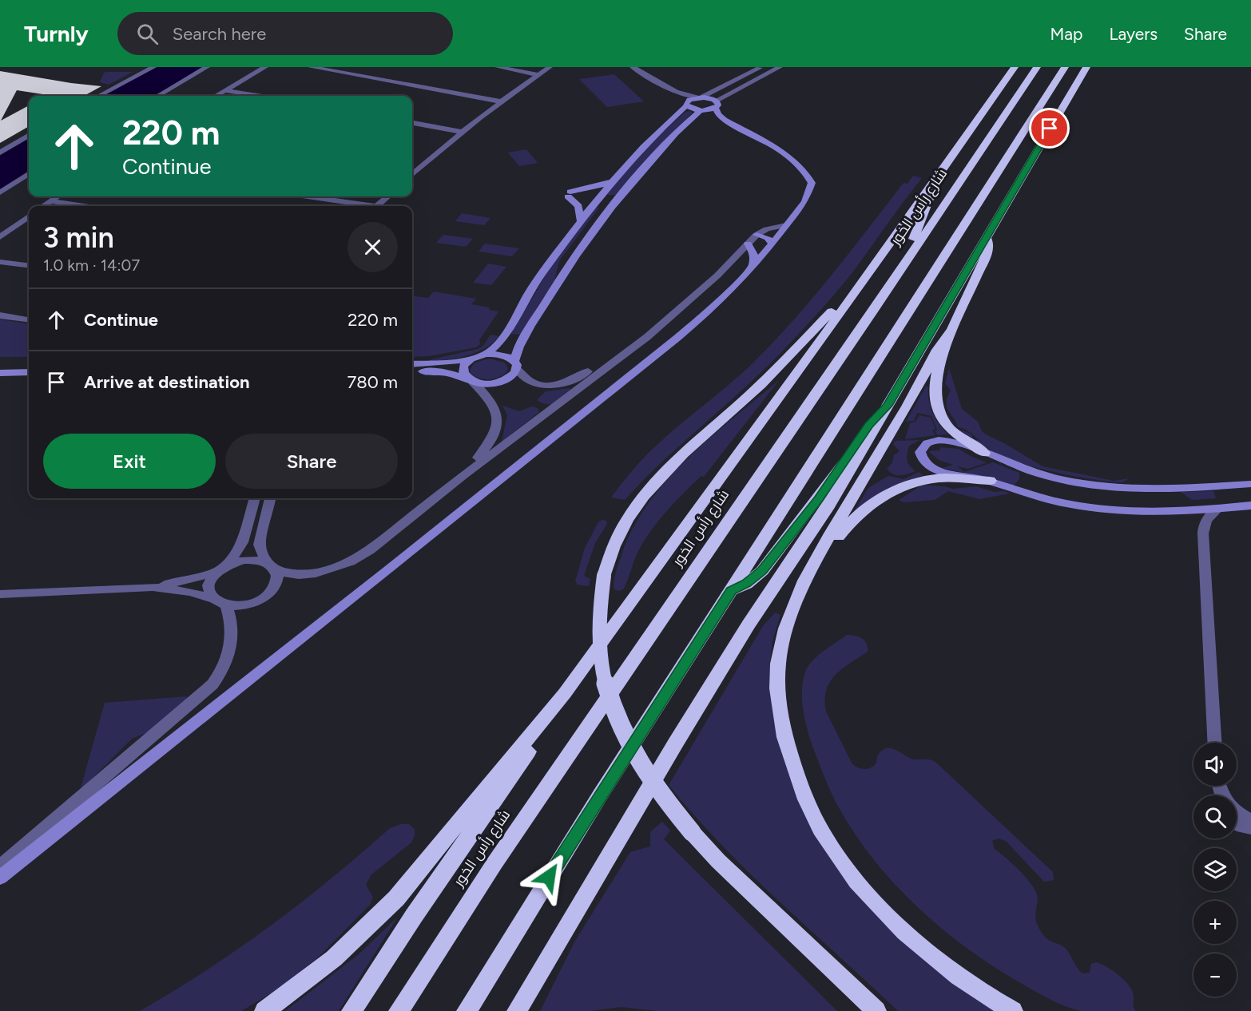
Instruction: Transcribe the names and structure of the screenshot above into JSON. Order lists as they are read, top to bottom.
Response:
{
  "streets": {
    "highway": ["شارع رأس الخور"]
  },
  "page": {
    "header": "Turnly",
    "search": "Search here",
    "nav": ["Map", "Layers", "Share"],
    "turn": ["220 m", "Continue"],
    "heading": ["3 min", "1.0 km · 14:07"],
    "list": [
      {
        "name": "Continue",
        "value": "220 m"
      },
      {
        "name": "Arrive at destination",
        "value": "780 m"
      }
    ],
    "buttons": ["Exit", "Share"],
    "map_buttons": ["+", "−"]
  }
}
